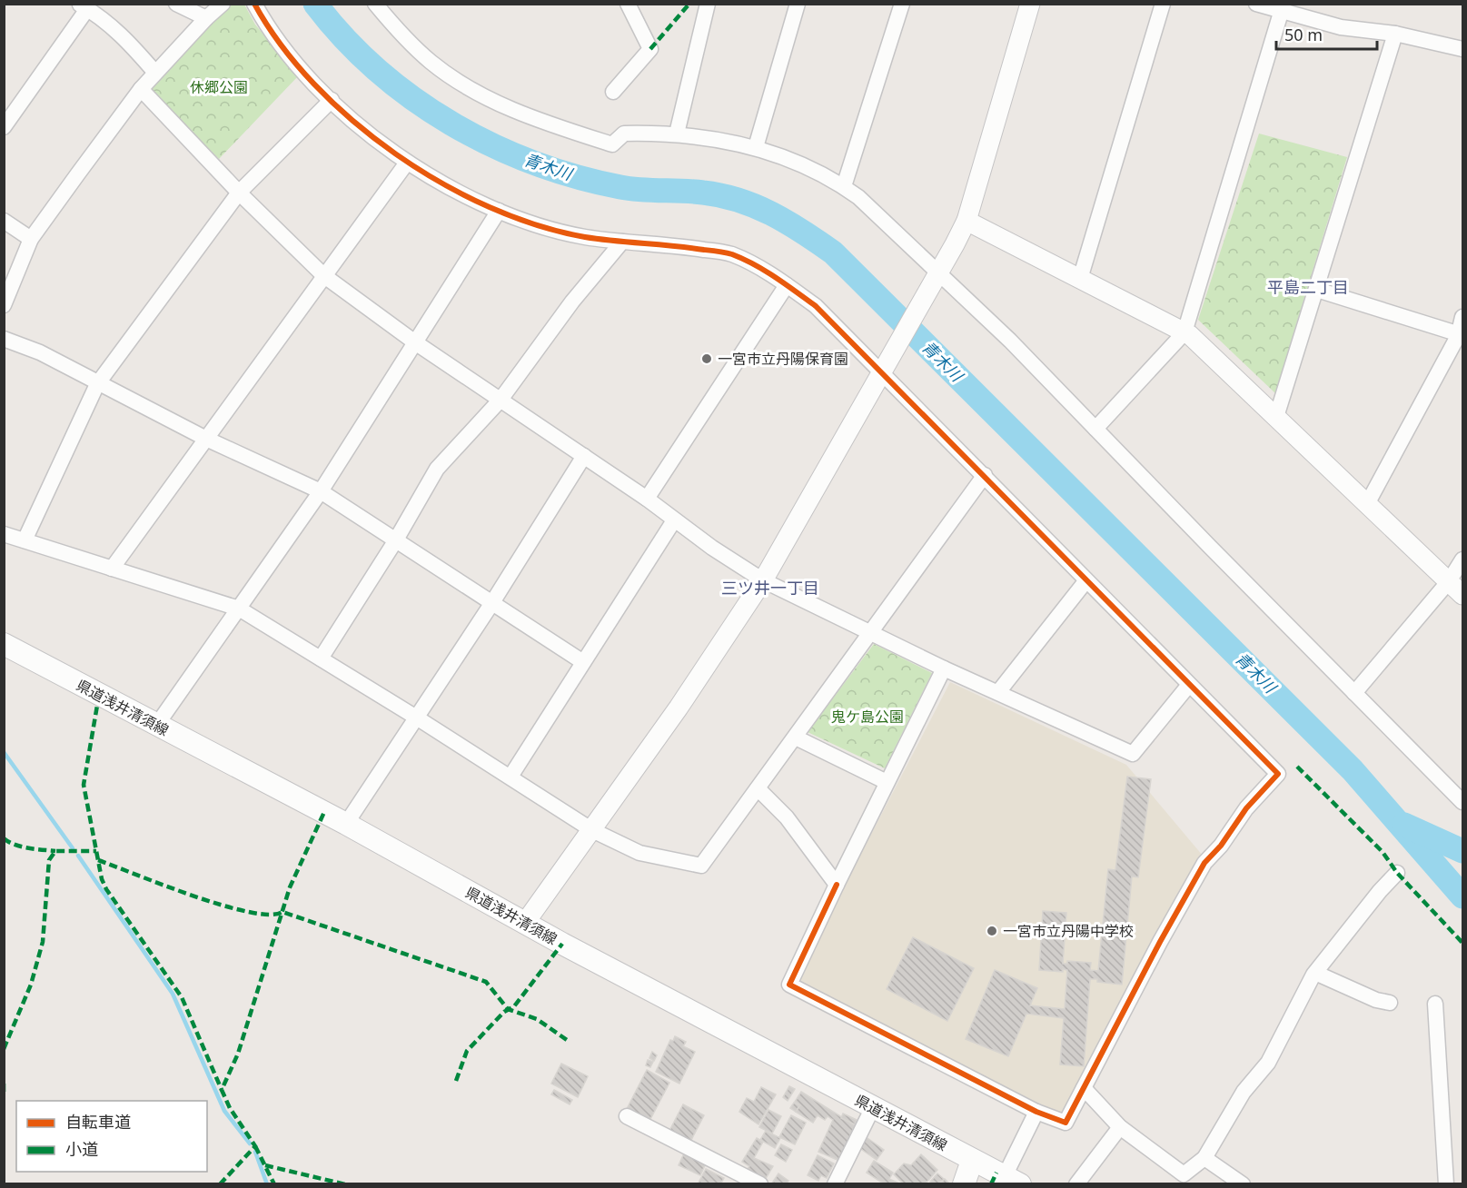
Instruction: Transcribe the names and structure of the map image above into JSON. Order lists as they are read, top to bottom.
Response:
{
  "streets": {
    "main road": ["県道浅井清須線"]
  },
  "districts": ["平島二丁目", "三ツ井一丁目"],
  "water": ["青木川"],
  "parks": ["休郷公園", "鬼ケ島公園"],
  "places": ["一宮市立丹陽保育園", "一宮市立丹陽中学校"],
  "legend": ["自転車道", "小道"],
  "scale_bar": "50 m"
}
